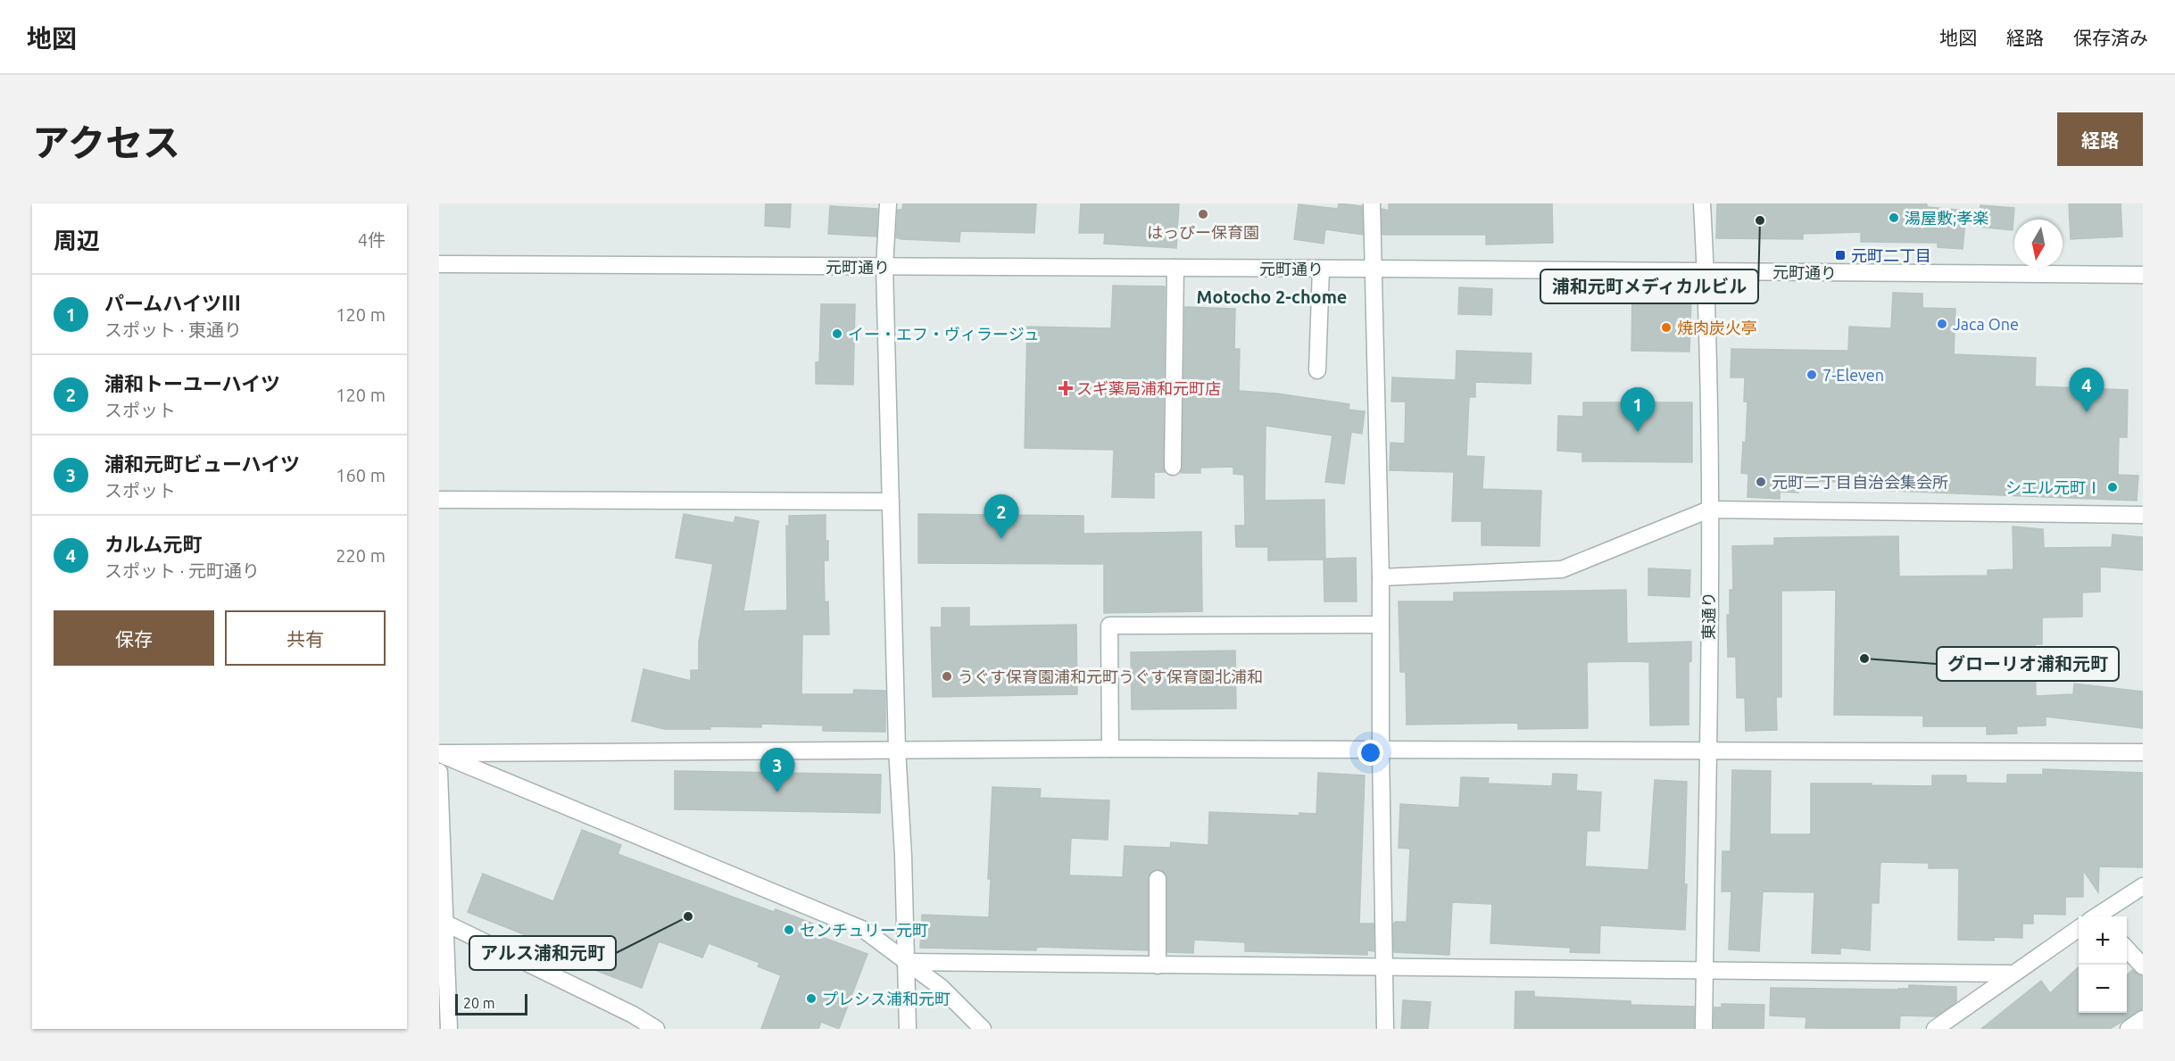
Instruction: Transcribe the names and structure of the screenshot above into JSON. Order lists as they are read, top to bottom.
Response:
{
  "streets": {
    "street": ["元町通り", "東通り"]
  },
  "crossings": [
    ["元町通り", "東通り"]
  ],
  "districts": ["Motocho 2-chome"],
  "places": {
    "other": [
      "はっぴー保育園",
      "湯屋敷;孝楽",
      "浦和元町メディカルビル",
      "Jaca One",
      "焼肉炭火亭",
      "イー・エフ・ヴィラージュ",
      "7-Eleven",
      "元町二丁目自治会集会所",
      "シエル元町Ⅰ",
      "グローリオ浦和元町",
      "うぐす保育園浦和元町うぐす保育園北浦和",
      "アルス浦和元町",
      "センチュリー元町",
      "プレシス浦和元町"
    ],
    "transit": ["元町二丁目"],
    "health": ["スギ薬局浦和元町店"]
  },
  "scale_bar": "20 m",
  "north": "bottom",
  "page": {
    "header": "地図",
    "nav": ["地図", "経路", "保存済み"],
    "title": "アクセス",
    "buttons": [
      "経路",
      ["保存", "共有"]
    ],
    "heading": ["周辺", "4件"],
    "list": [
      {
        "mark": "1",
        "name": "パームハイツⅢ",
        "note": "スポット · 東通り",
        "value": "120 m"
      },
      {
        "mark": "2",
        "name": "浦和トーユーハイツ",
        "note": "スポット",
        "value": "120 m"
      },
      {
        "mark": "3",
        "name": "浦和元町ビューハイツ",
        "note": "スポット",
        "value": "160 m"
      },
      {
        "mark": "4",
        "name": "カルム元町",
        "note": "スポット · 元町通り",
        "value": "220 m"
      }
    ],
    "pins": [
      "4",
      "1",
      "2",
      "3"
    ],
    "map_buttons": ["+", "−"],
    "scale": "20 m"
  }
}
